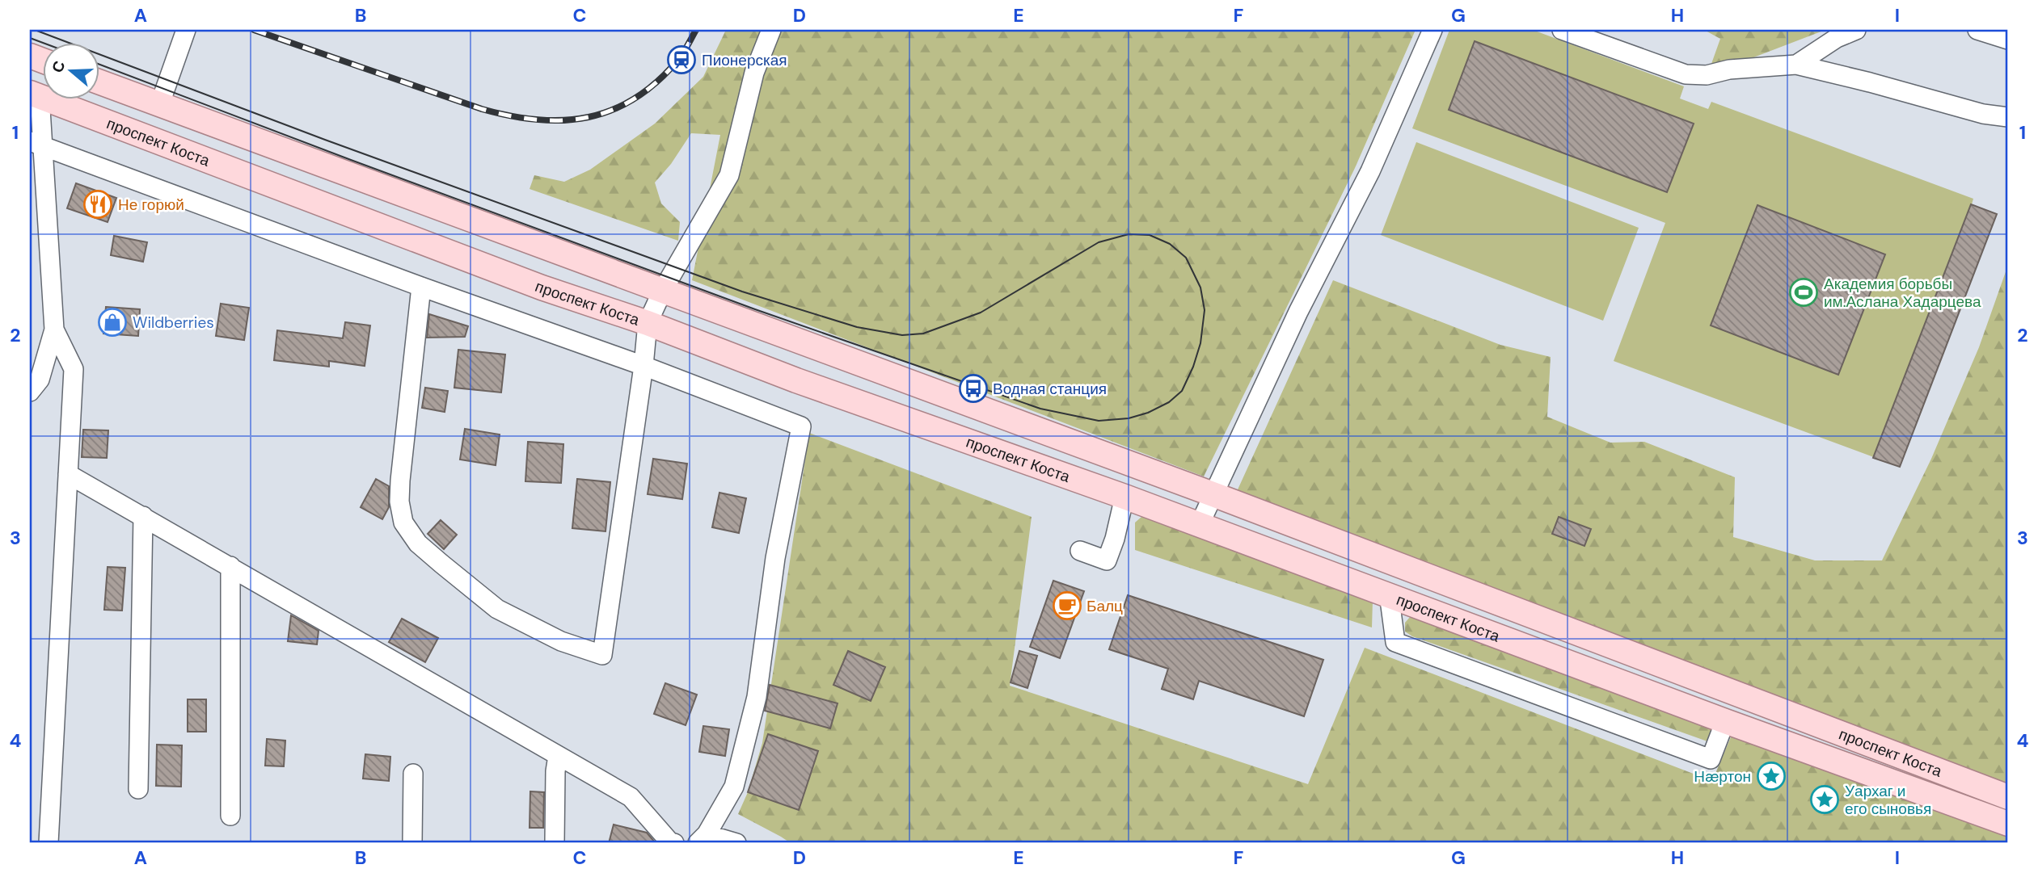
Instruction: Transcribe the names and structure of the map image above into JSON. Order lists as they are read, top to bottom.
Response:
{
  "streets": {
    "main road": ["проспект Коста"]
  },
  "places": {
    "station": ["Пионерская"],
    "restaurant": ["Не горюй"],
    "sports": ["Академия борьбы им.Аслана Хадарцева"],
    "shop": ["Wildberries"],
    "bus stop": ["Водная станция"],
    "cafe": ["Балц"],
    "place": ["Нæртон", "Уархаг и его сыновья"]
  },
  "north": "left",
  "grid": {
    "columns": [
      "A",
      "B",
      "C",
      "D",
      "E",
      "F",
      "G",
      "H",
      "I"
    ],
    "rows": [
      "1",
      "2",
      "3",
      "4"
    ]
  }
}
